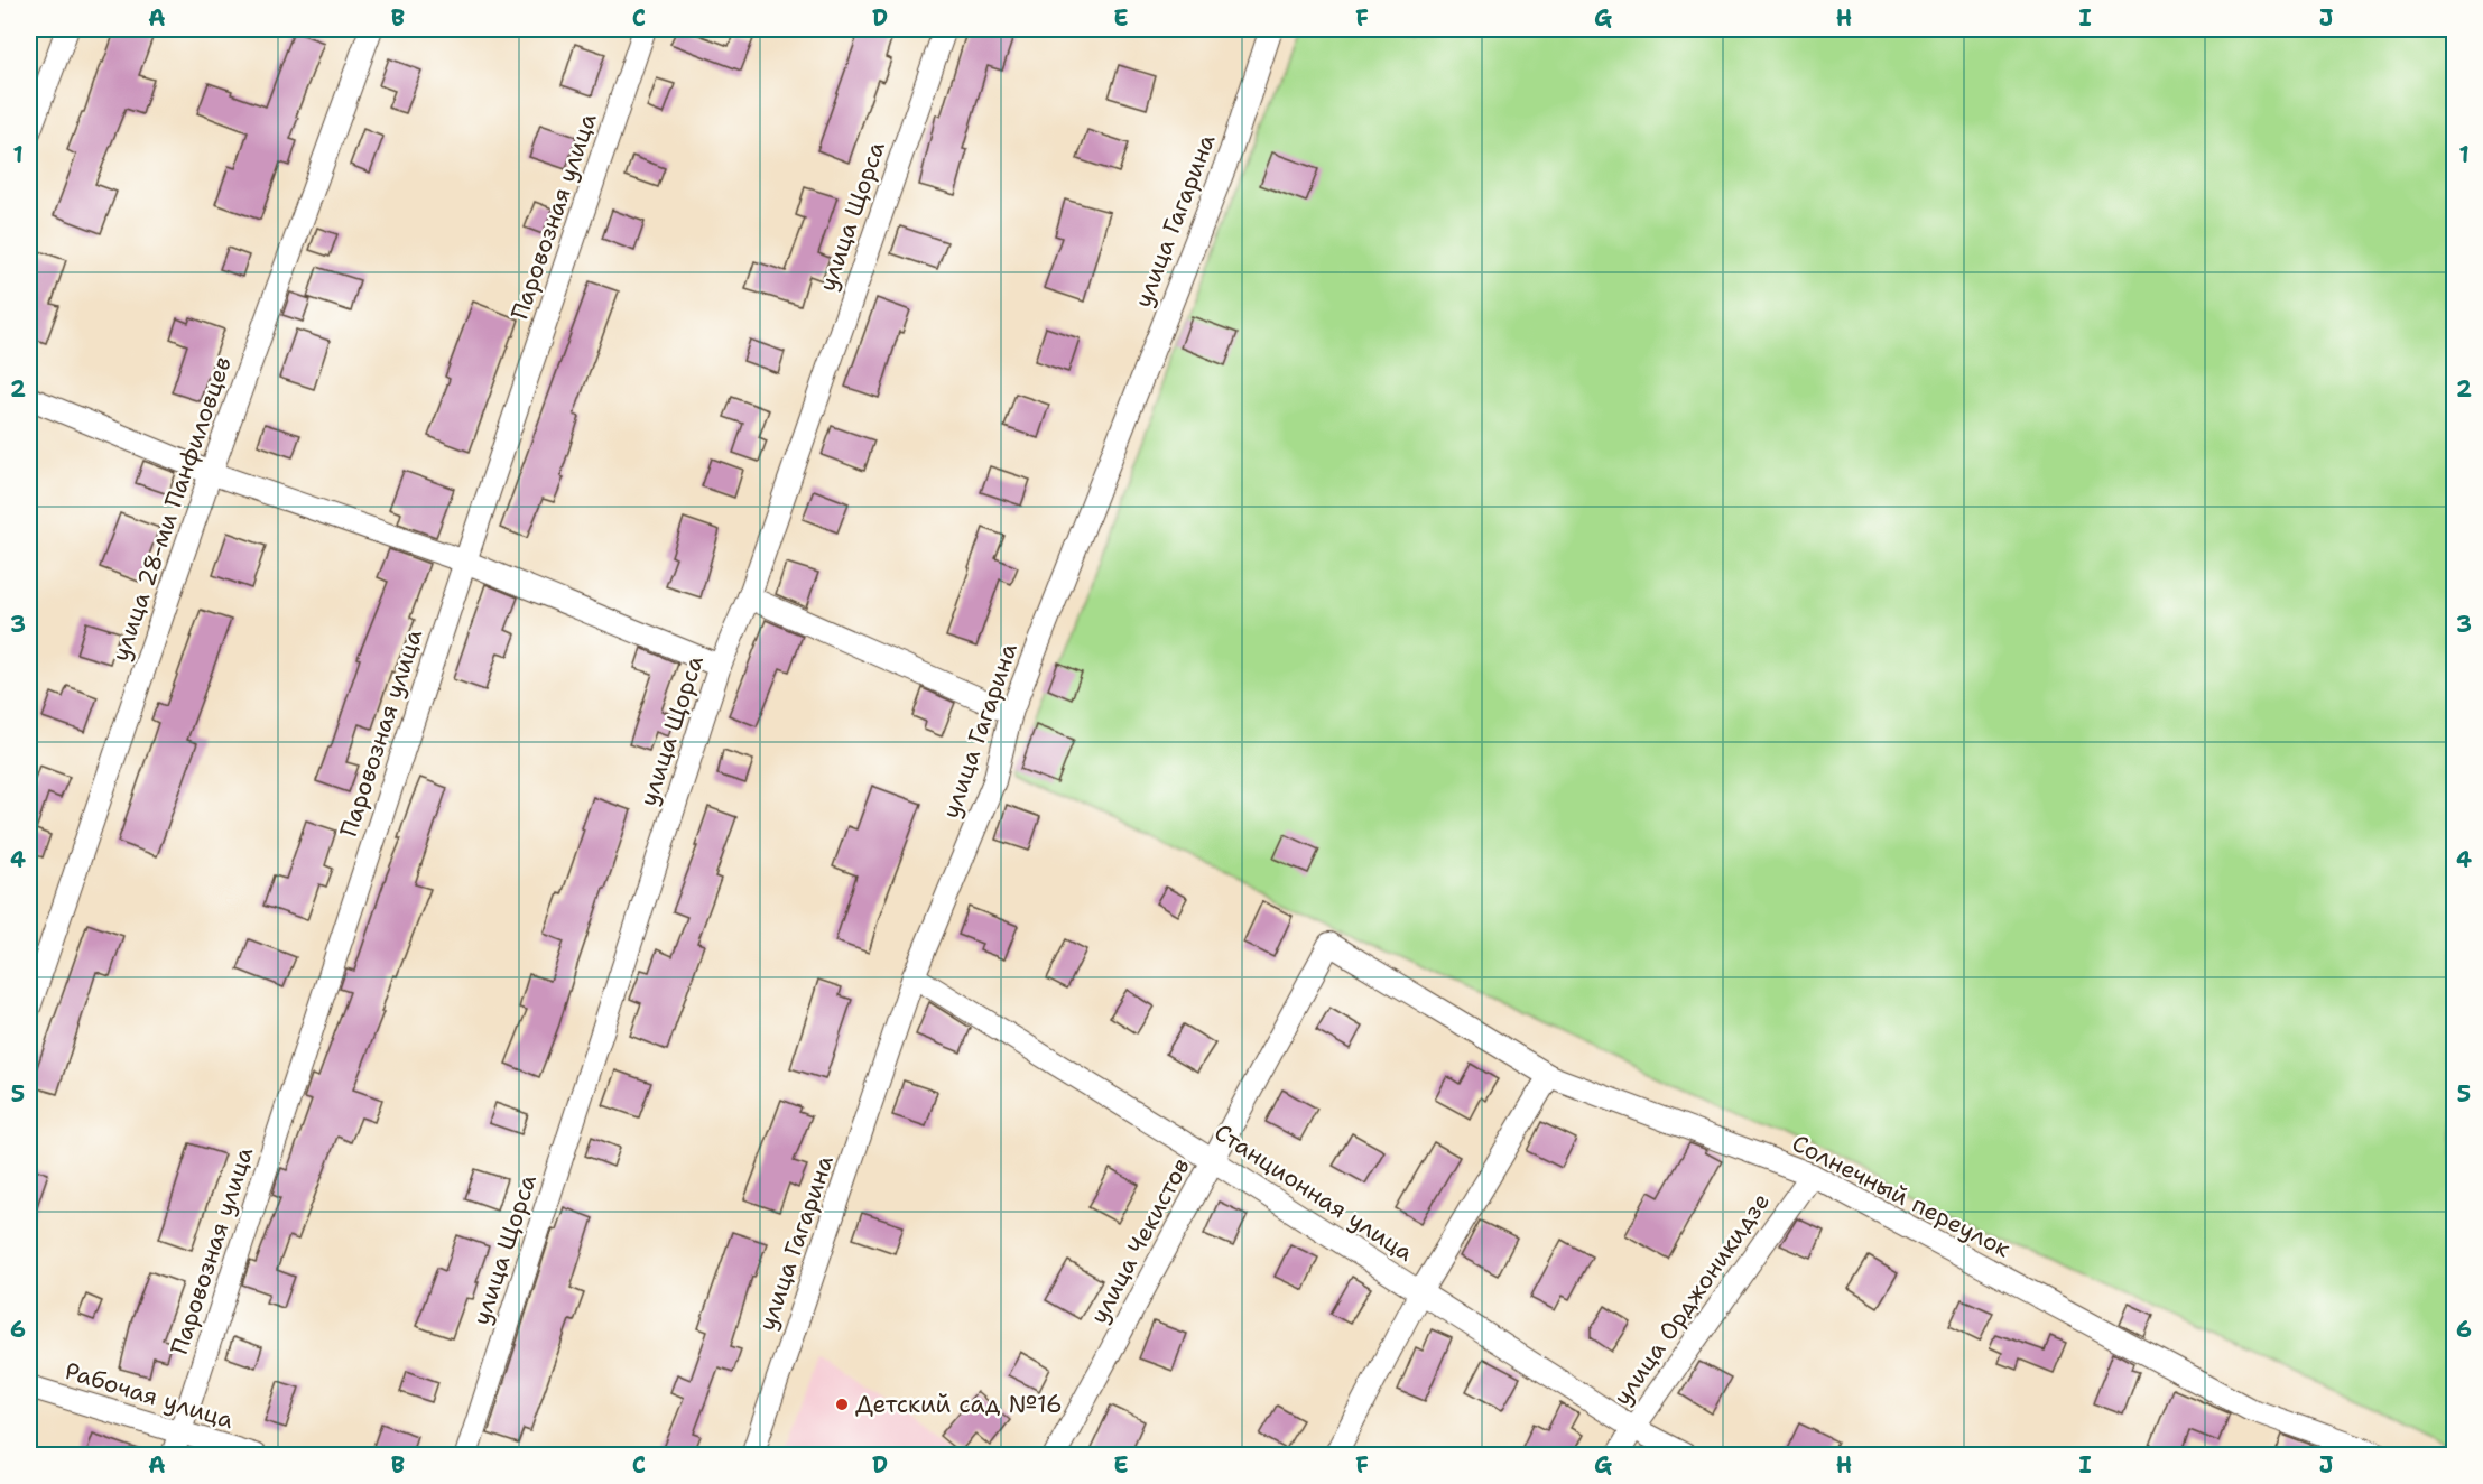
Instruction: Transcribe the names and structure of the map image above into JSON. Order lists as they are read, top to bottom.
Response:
{
  "streets": {
    "street": [
      "Паровозная улица",
      "улица Щорса",
      "улица Гагарина",
      "улица 28-ми Панфиловцев",
      "Станционная улица",
      "Солнечный переулок",
      "улица Чекистов",
      "улица Орджоникидзе",
      "Рабочая улица"
    ]
  },
  "crossings": [
    ["Паровозная улица", "Рабочая улица"],
    ["улица Гагарина", "Станционная улица"],
    ["Станционная улица", "улица Чекистов"],
    ["Станционная улица", "улица Орджоникидзе"],
    ["Солнечный переулок", "улица Чекистов"],
    ["Солнечный переулок", "улица Орджоникидзе"]
  ],
  "places": ["Детский сад №16"],
  "grid": {
    "columns": [
      "A",
      "B",
      "C",
      "D",
      "E",
      "F",
      "G",
      "H",
      "I",
      "J"
    ],
    "rows": [
      "1",
      "2",
      "3",
      "4",
      "5",
      "6"
    ]
  }
}
